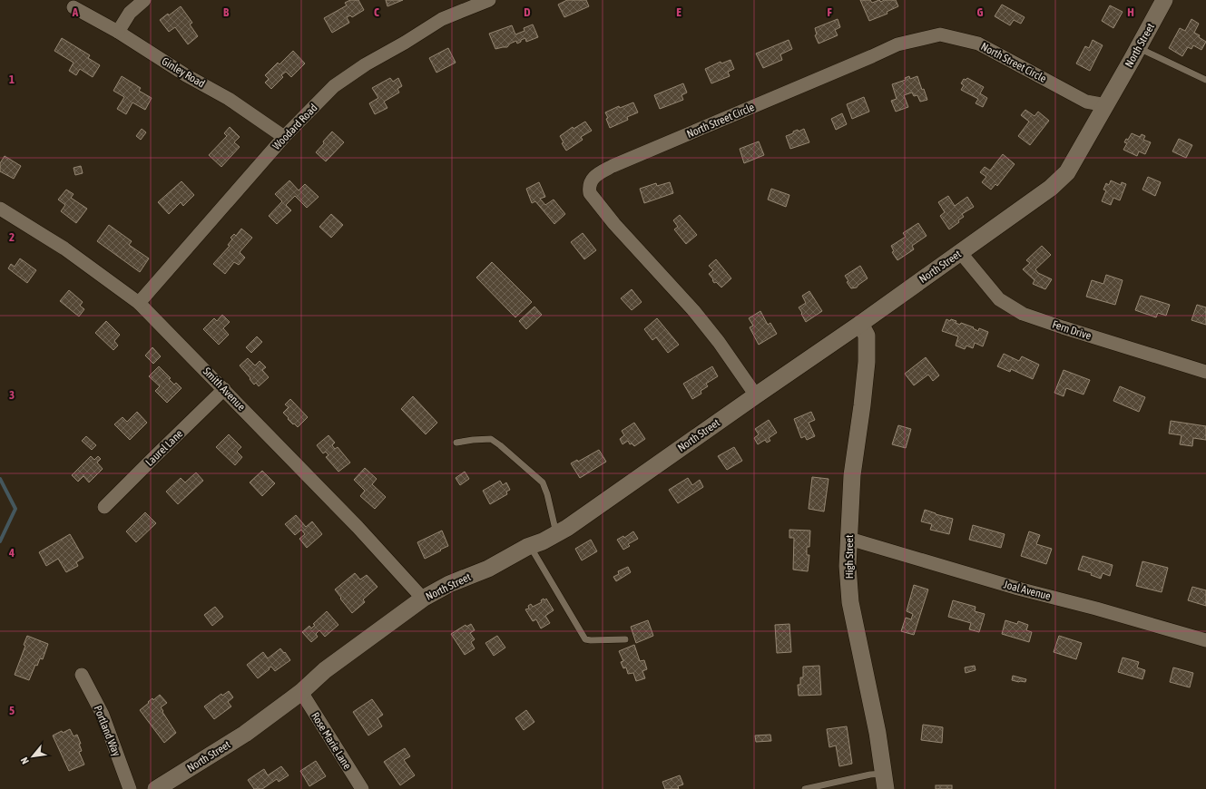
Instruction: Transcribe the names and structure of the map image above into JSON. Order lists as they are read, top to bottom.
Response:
{
  "streets": {
    "street": [
      "North Street",
      "North Street Circle",
      "Ginley Road",
      "Woodard Road",
      "Fern Drive",
      "Smith Avenue",
      "Laurel Lane",
      "High Street",
      "Joal Avenue",
      "Portland Way",
      "Rose Marie Lane"
    ]
  },
  "crossings": [
    ["North Street", "North Street Circle"],
    ["North Street", "Fern Drive"],
    ["North Street", "Smith Avenue"],
    ["North Street", "High Street"],
    ["North Street", "Rose Marie Lane"],
    ["Ginley Road", "Woodard Road"],
    ["Woodard Road", "Smith Avenue"],
    ["Smith Avenue", "Laurel Lane"],
    ["High Street", "Joal Avenue"]
  ],
  "north": "bottom left",
  "grid": {
    "columns": [
      "A",
      "B",
      "C",
      "D",
      "E",
      "F",
      "G",
      "H"
    ],
    "rows": [
      "1",
      "2",
      "3",
      "4",
      "5"
    ]
  }
}
